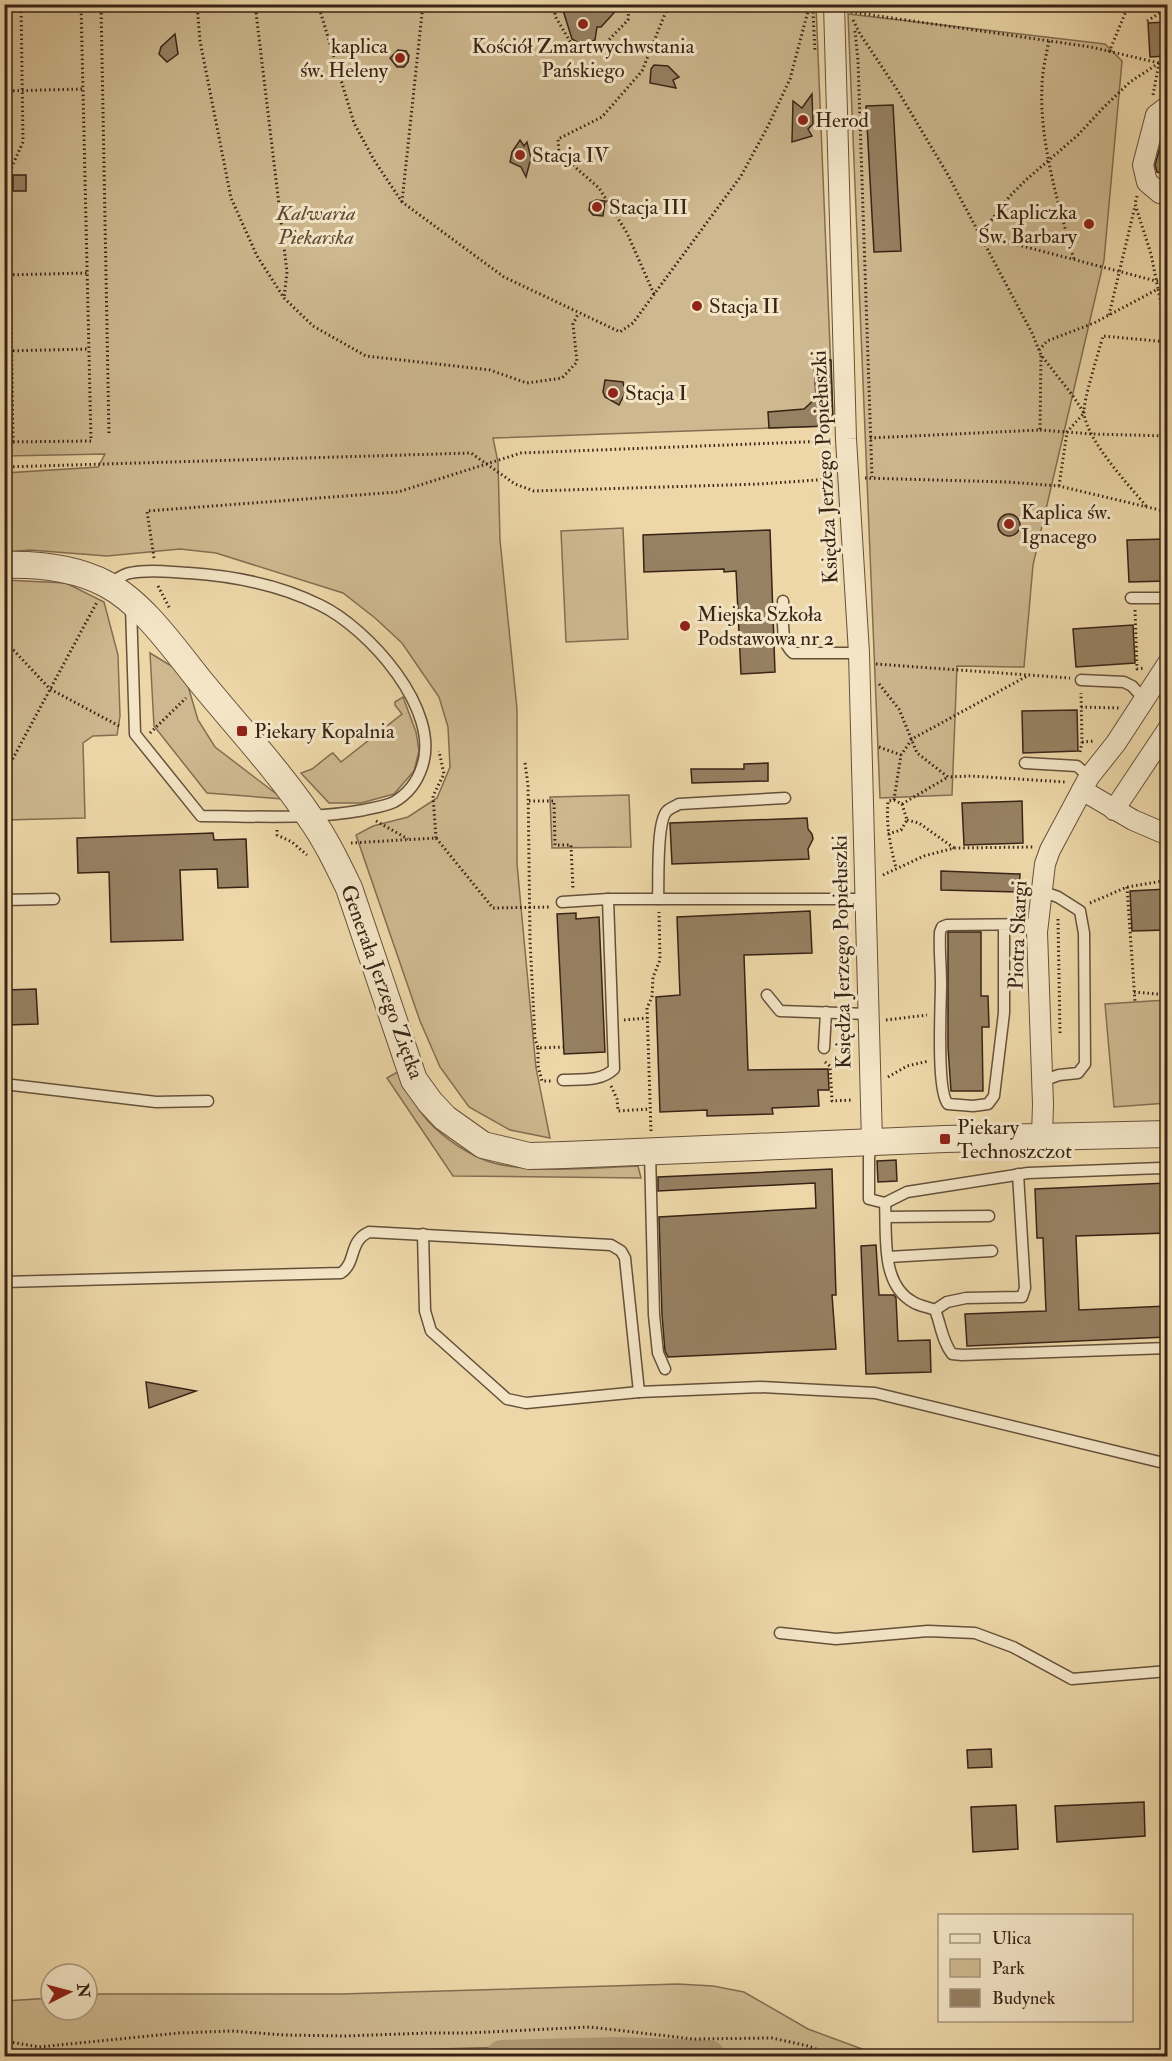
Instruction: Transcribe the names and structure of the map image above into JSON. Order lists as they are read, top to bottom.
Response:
{
  "streets": {
    "street": ["Księdza Jerzego Popiełuszki", "Piotra Skargi", "Generała Jerzego Ziętka"]
  },
  "crossings": [
    ["Księdza Jerzego Popiełuszki", "Generała Jerzego Ziętka"],
    ["Piotra Skargi", "Generała Jerzego Ziętka"]
  ],
  "parks": ["Kalwaria Piekarska"],
  "places": {
    "other": [
      "Kościół Zmartwychwstania Pańskiego",
      "kaplica św. Heleny",
      "Herod",
      "Stacja IV",
      "Stacja III",
      "Kapliczka Św. Barbary",
      "Stacja II",
      "Stacja I",
      "Kaplica św. Ignacego",
      "Miejska Szkoła Podstawowa nr 2"
    ],
    "transit": ["Piekary Kopalnia", "Piekary Technoszczot"]
  },
  "legend": ["Ulica", "Park", "Budynek"],
  "north": "right"
}
